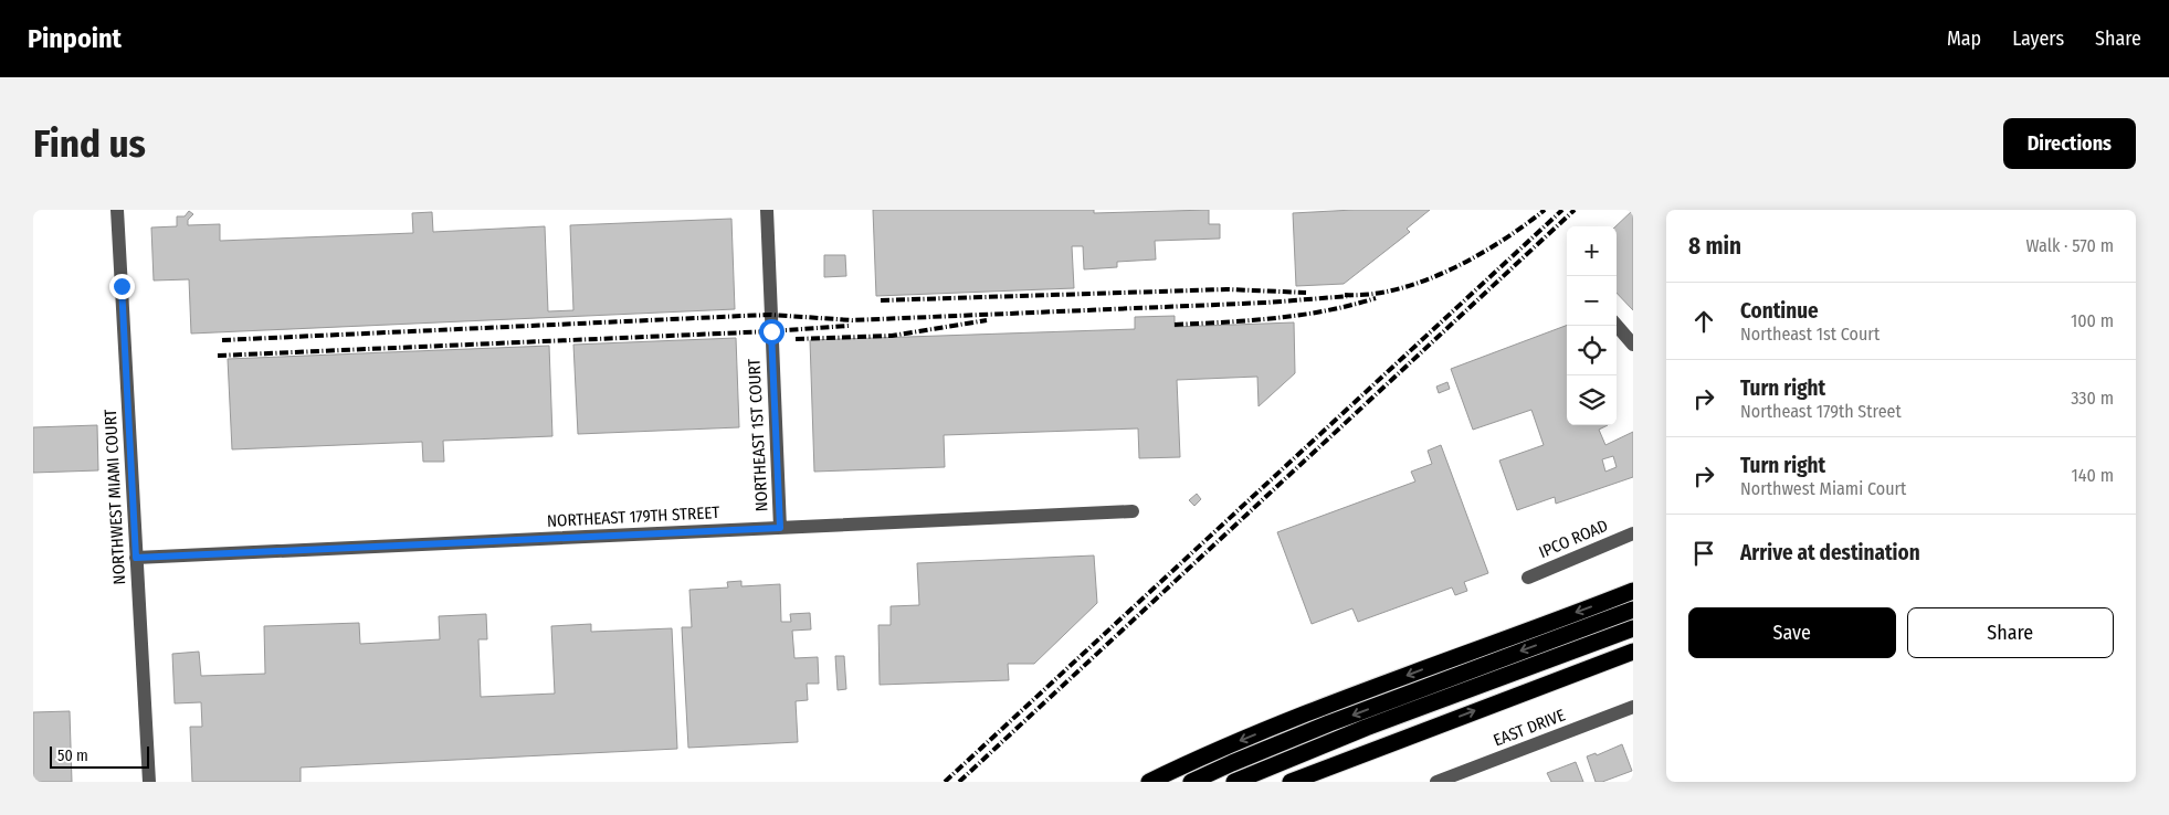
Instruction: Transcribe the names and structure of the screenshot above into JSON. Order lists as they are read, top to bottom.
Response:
{
  "streets": {
    "street": [
      "NORTHEAST 1ST COURT",
      "NORTHWEST MIAMI COURT",
      "NORTHEAST 179TH STREET",
      "IPCO ROAD",
      "EAST DRIVE"
    ]
  },
  "crossings": [
    ["NORTHEAST 1ST COURT", "NORTHEAST 179TH STREET"],
    ["NORTHWEST MIAMI COURT", "NORTHEAST 179TH STREET"]
  ],
  "scale_bar": "50 m",
  "page": {
    "header": "Pinpoint",
    "nav": ["Map", "Layers", "Share"],
    "buttons": [
      "Directions",
      ["Save", "Share"]
    ],
    "title": "Find us",
    "heading": ["8 min", "Walk · 570 m"],
    "map_buttons": ["+", "−"],
    "list": [
      ["Continue", "Northeast 1st Court", "100 m"],
      ["Turn right", "Northeast 179th Street", "330 m"],
      ["Turn right", "Northwest Miami Court", "140 m"],
      "Arrive at destination"
    ],
    "scale": "50 m"
  }
}
